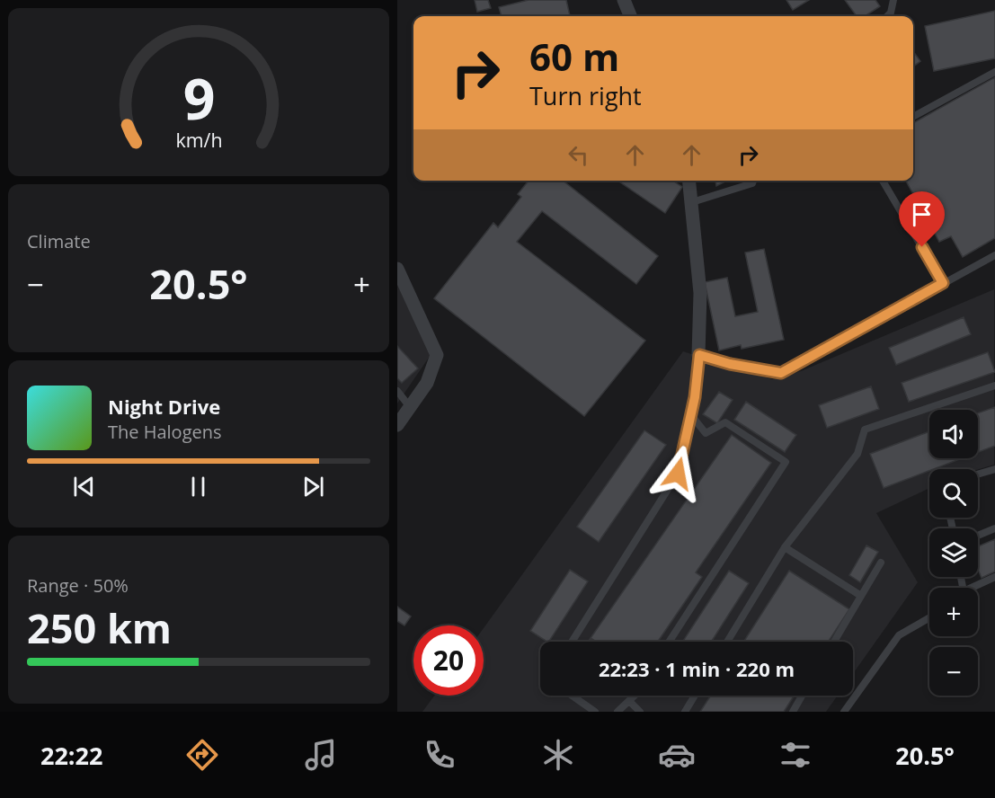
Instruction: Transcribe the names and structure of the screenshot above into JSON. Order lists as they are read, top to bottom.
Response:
{
  "page": {
    "turn": ["60 m", "Turn right"],
    "tile": [
      "Climate",
      ["Range · 50%", "250 km"]
    ],
    "heat": ["−", "20.5°", "+"],
    "song": ["Night Drive", "The Halogens"],
    "map_buttons": ["+", "−"],
    "limit": "20",
    "trip": "22:23 · 1 min · 220 m",
    "tabs": ["22:22", "20.5°"],
    "gauge": ["9", "km/h"]
  }
}
